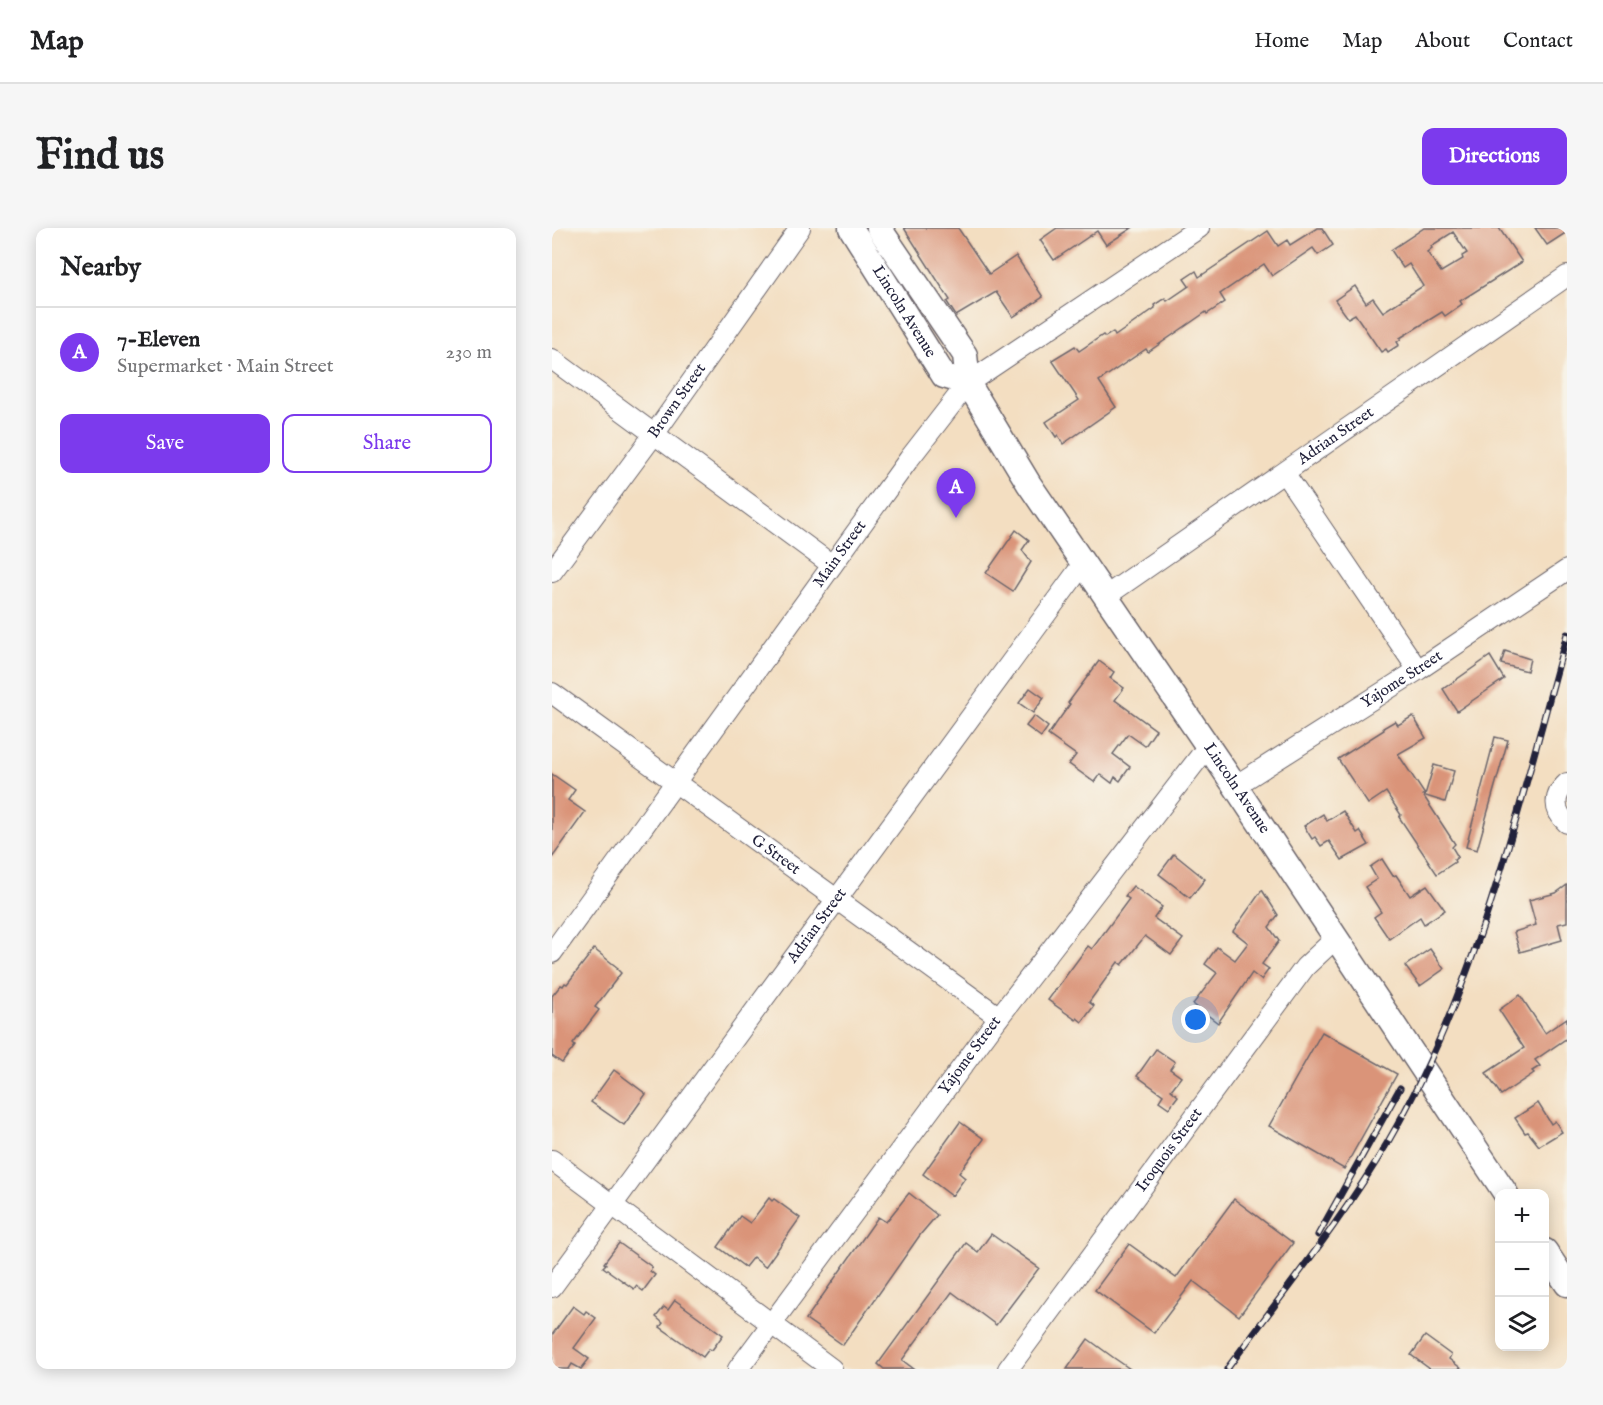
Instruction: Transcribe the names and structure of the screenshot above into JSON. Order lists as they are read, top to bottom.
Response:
{
  "streets": {
    "main road": ["Lincoln Avenue"],
    "street": [
      "Brown Street",
      "Adrian Street",
      "Main Street",
      "Yajome Street",
      "G Street",
      "Iroquois Street"
    ]
  },
  "crossings": [
    ["Lincoln Avenue", "Adrian Street"],
    ["Lincoln Avenue", "Main Street"],
    ["Lincoln Avenue", "Yajome Street"],
    ["Lincoln Avenue", "Iroquois Street"],
    ["Adrian Street", "G Street"],
    ["Main Street", "G Street"],
    ["Yajome Street", "G Street"]
  ],
  "page": {
    "header": "Map",
    "nav": [
      "Home",
      "Map",
      "About",
      "Contact"
    ],
    "buttons": [
      "Directions",
      ["Save", "Share"]
    ],
    "title": "Find us",
    "heading": "Nearby",
    "list": [
      {
        "mark": "A",
        "name": "7-Eleven",
        "note": "Supermarket · Main Street",
        "value": "230 m"
      }
    ],
    "pins": "A",
    "map_buttons": ["+", "−"]
  }
}
